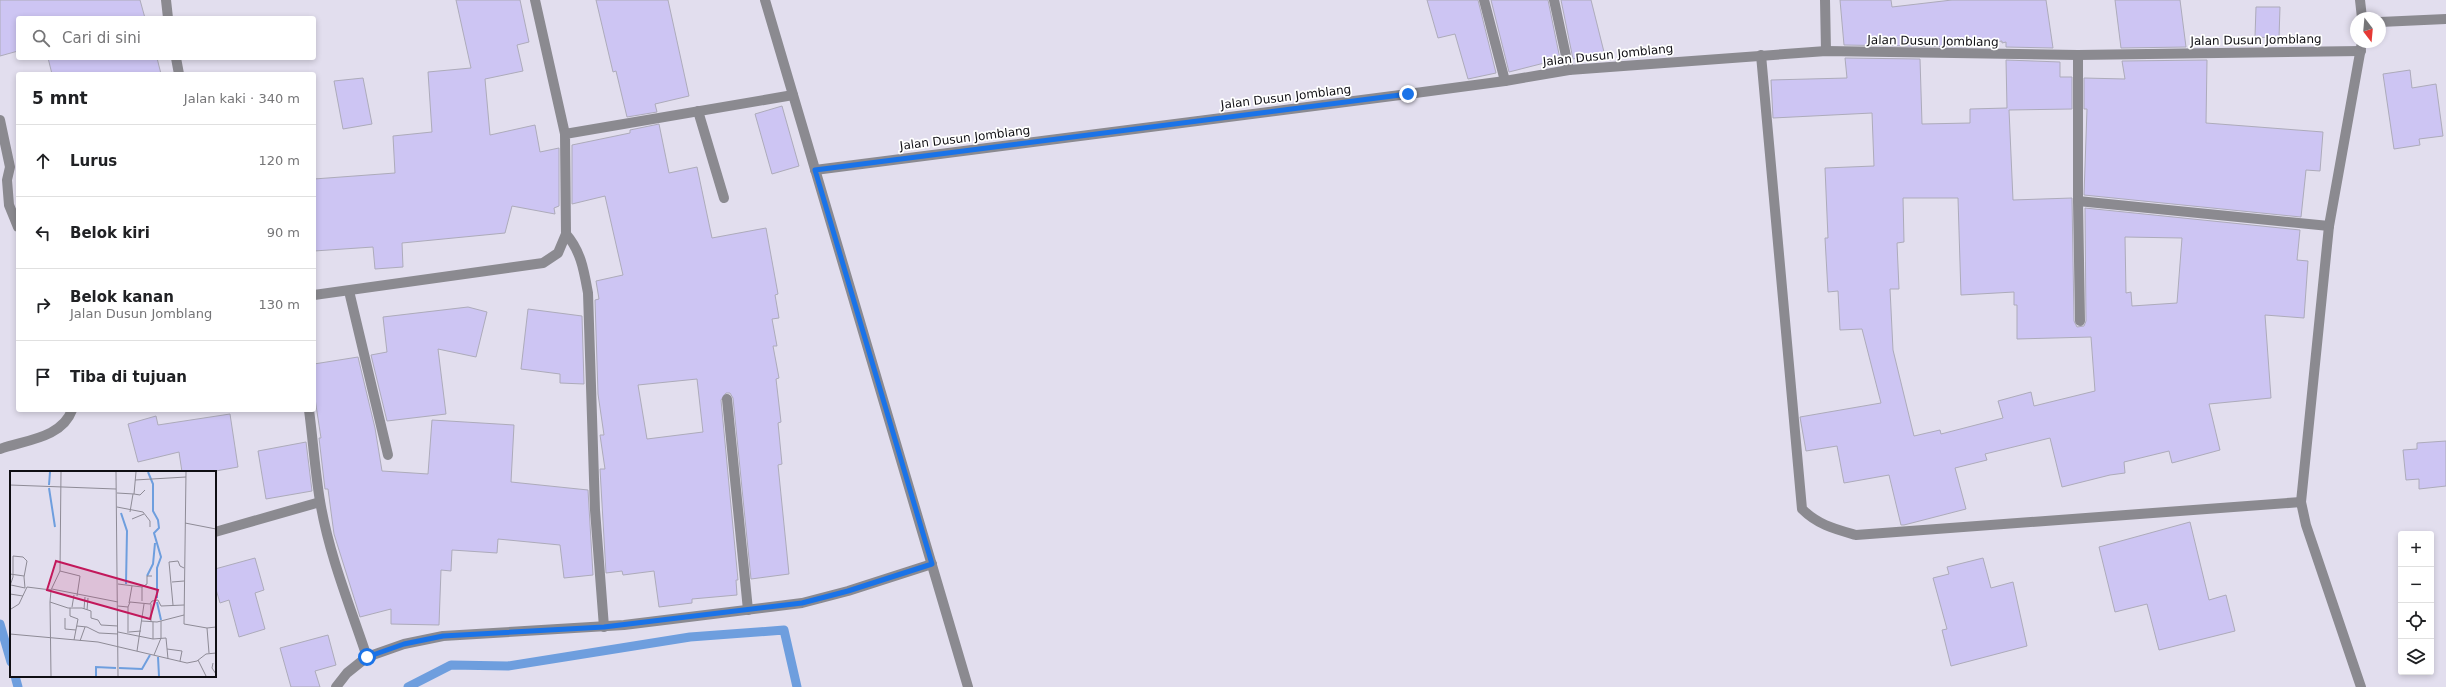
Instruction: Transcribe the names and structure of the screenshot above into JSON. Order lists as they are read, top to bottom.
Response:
{
  "streets": {
    "street": ["Jalan Dusun Jomblang"]
  },
  "north": "bottom",
  "page": {
    "search": "Cari di sini",
    "heading": ["5 mnt", "Jalan kaki · 340 m"],
    "list": [
      ["Lurus", "120 m"],
      ["Belok kiri", "90 m"],
      ["Belok kanan", "Jalan Dusun Jomblang", "130 m"],
      "Tiba di tujuan"
    ],
    "map_buttons": ["+", "−"]
  }
}
